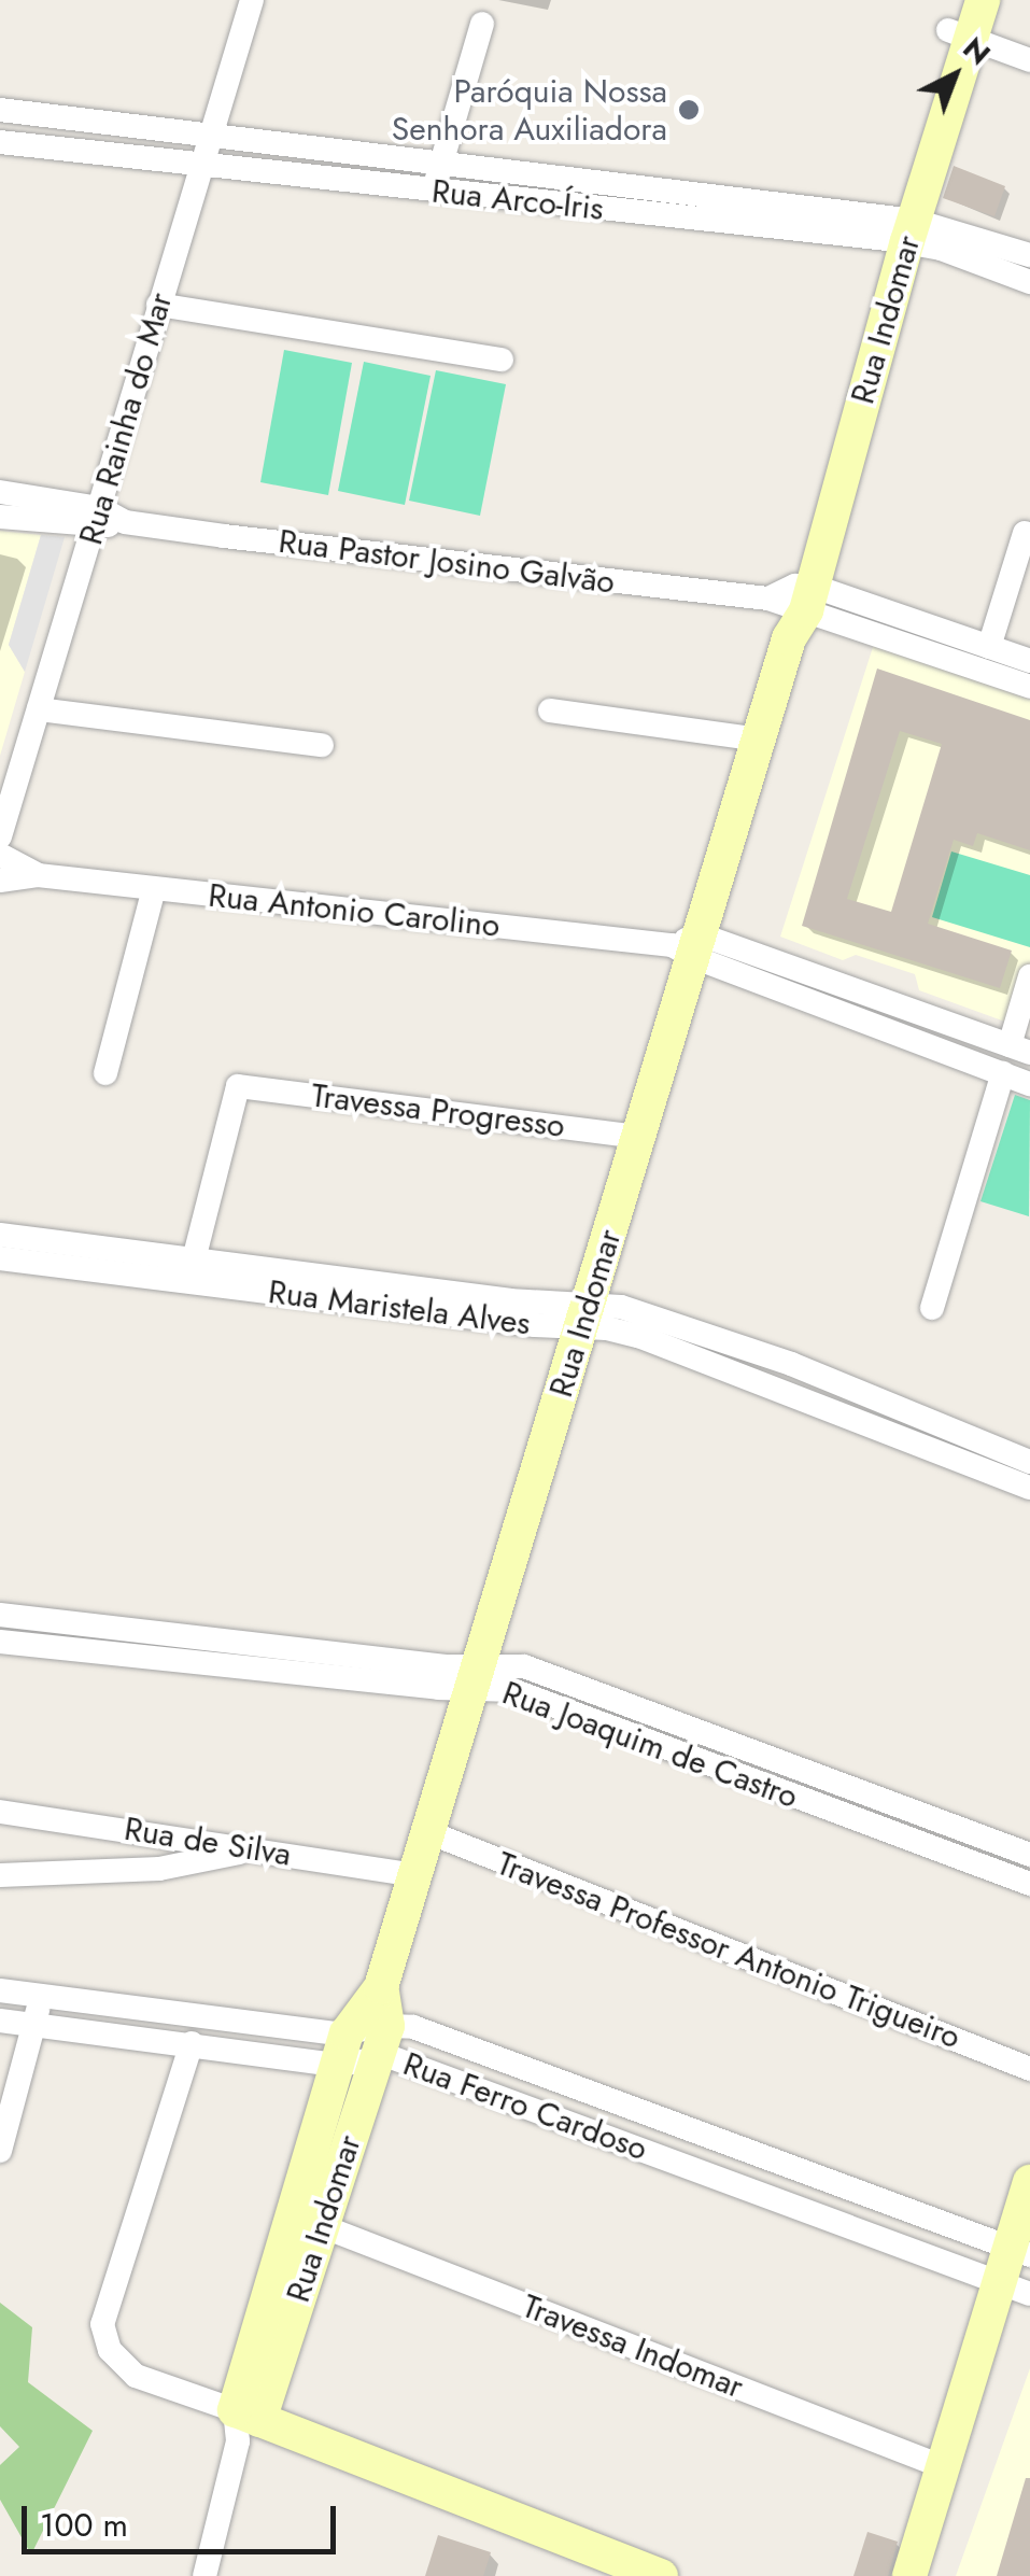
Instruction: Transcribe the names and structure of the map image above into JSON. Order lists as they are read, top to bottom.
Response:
{
  "streets": {
    "street": [
      "Rua Arco-Íris",
      "Rua Indomar",
      "Rua Rainha do Mar",
      "Rua Pastor Josino Galvão",
      "Rua Antonio Carolino",
      "Travessa Progresso",
      "Rua Maristela Alves",
      "Rua Joaquim de Castro",
      "Rua de Silva",
      "Travessa Professor Antonio Trigueiro",
      "Rua Ferro Cardoso",
      "Travessa Indomar"
    ]
  },
  "crossings": [
    ["Rua Arco-Íris", "Rua Indomar"],
    ["Rua Arco-Íris", "Rua Rainha do Mar"],
    ["Rua Indomar", "Rua Pastor Josino Galvão"],
    ["Rua Indomar", "Rua Antonio Carolino"],
    ["Rua Indomar", "Travessa Progresso"],
    ["Rua Indomar", "Rua Maristela Alves"],
    ["Rua Indomar", "Rua Joaquim de Castro"],
    ["Rua Indomar", "Rua de Silva"],
    ["Rua Indomar", "Travessa Professor Antonio Trigueiro"],
    ["Rua Indomar", "Rua Ferro Cardoso"],
    ["Rua Indomar", "Travessa Indomar"],
    ["Rua Rainha do Mar", "Rua Pastor Josino Galvão"],
    ["Travessa Progresso", "Rua Maristela Alves"]
  ],
  "places": ["Paróquia Nossa Senhora Auxiliadora"],
  "scale_bar": "100 m",
  "north": "top right"
}
